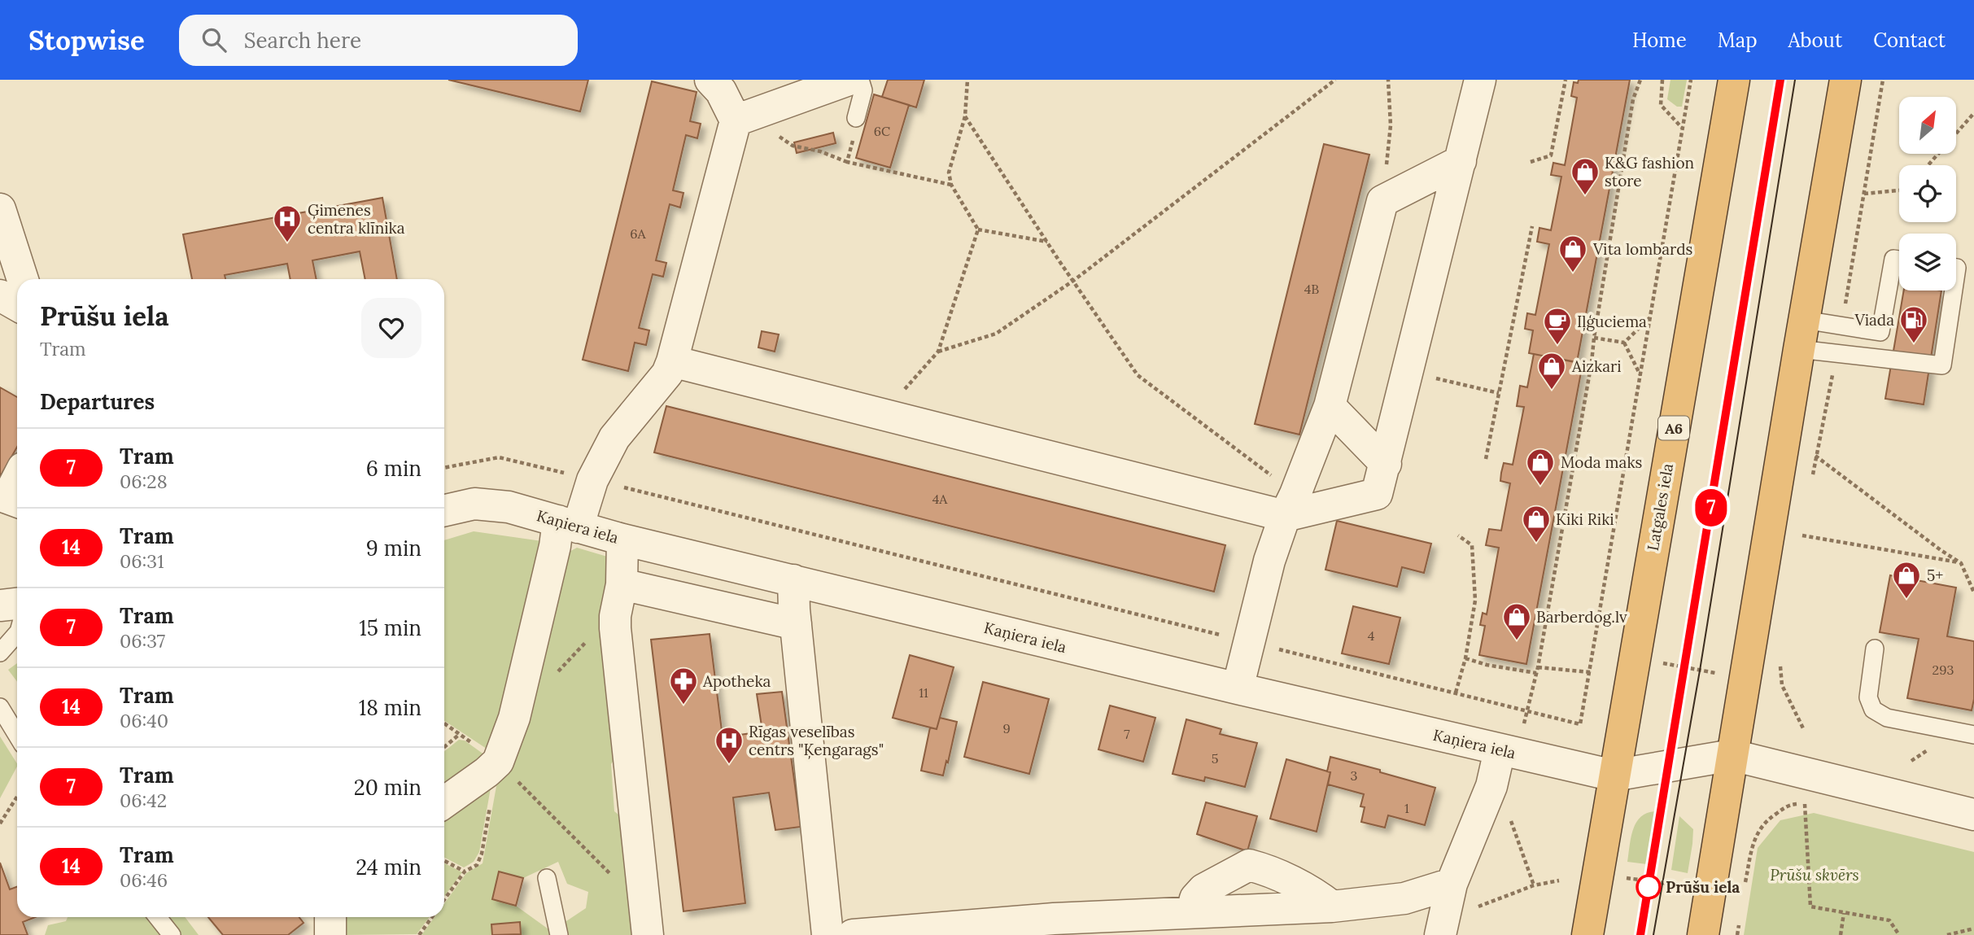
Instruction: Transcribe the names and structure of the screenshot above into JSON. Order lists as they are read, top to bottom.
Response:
{
  "streets": {
    "highway": ["A6", "Latgales iela"],
    "street": ["Kaņiera iela"]
  },
  "crossings": [
    ["Latgales iela", "Kaņiera iela"]
  ],
  "parks": ["Prūšu skvērs"],
  "places": {
    "shop": [
      "K&G fashion store",
      "Vita lombards",
      "Aizkari",
      "Moda maks",
      "Kiki Riki",
      "5+",
      "Barberdog.lv"
    ],
    "hospital": ["Ģimenes centra klīnika", "Rīgas veselības centrs \"Ķengarags\""],
    "fuel station": ["Viada"],
    "cafe": ["Iļģuciema"],
    "pharmacy": ["Apotheka"],
    "other": ["Prūšu iela"]
  },
  "lines": ["tram line 7"],
  "house_numbers": [
    "6C",
    "6A",
    "4B",
    "4A",
    "4",
    "293",
    "11",
    "9",
    "7",
    "5",
    "3",
    "1"
  ],
  "north": "top right",
  "page": {
    "header": "Stopwise",
    "search": "Search here",
    "nav": [
      "Home",
      "Map",
      "About",
      "Contact"
    ],
    "on_map": "7",
    "heading": [
      ["Prūšu iela", "Tram"],
      "Departures"
    ],
    "list": [
      {
        "mark": "7",
        "name": "Tram",
        "note": "06:28",
        "value": "6 min"
      },
      {
        "mark": "14",
        "name": "Tram",
        "note": "06:31",
        "value": "9 min"
      },
      {
        "mark": "7",
        "name": "Tram",
        "note": "06:37",
        "value": "15 min"
      },
      {
        "mark": "14",
        "name": "Tram",
        "note": "06:40",
        "value": "18 min"
      },
      {
        "mark": "7",
        "name": "Tram",
        "note": "06:42",
        "value": "20 min"
      },
      {
        "mark": "14",
        "name": "Tram",
        "note": "06:46",
        "value": "24 min"
      }
    ]
  }
}
